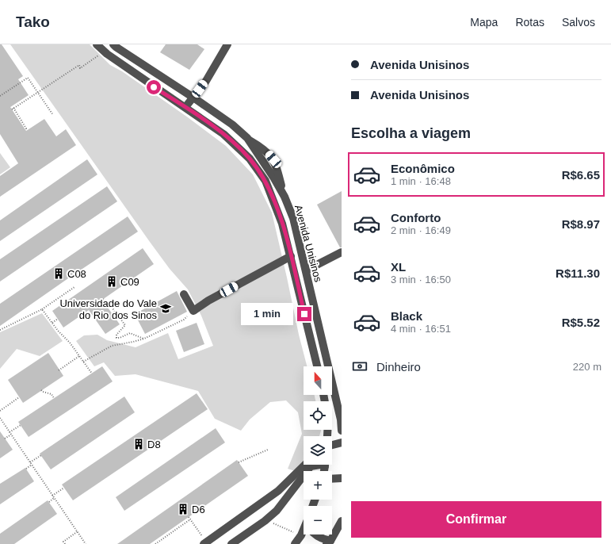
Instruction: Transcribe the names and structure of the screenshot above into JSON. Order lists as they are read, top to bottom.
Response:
{
  "streets": {
    "lane": ["Avenida Unisinos"]
  },
  "places": {
    "building": [
      "C08",
      "C09",
      "D8",
      "D6"
    ],
    "school or university": ["Universidade do Vale do Rio dos Sinos"]
  },
  "north": "top",
  "page": {
    "header": "Tako",
    "nav": ["Mapa", "Rotas", "Salvos"],
    "banner": ["Avenida Unisinos", "Avenida Unisinos"],
    "heading": "Escolha a viagem",
    "list": [
      {
        "name": "Econômico",
        "note": "1 min · 16:48",
        "value": "R$6.65"
      },
      {
        "name": "Conforto",
        "note": "2 min · 16:49",
        "value": "R$8.97"
      },
      {
        "name": "XL",
        "note": "3 min · 16:50",
        "value": "R$11.30"
      },
      {
        "name": "Black",
        "note": "4 min · 16:51",
        "value": "R$5.52"
      }
    ],
    "bubble": "1 min",
    "pay": ["Dinheiro", "220 m"],
    "map_buttons": ["+", "−"],
    "buttons": "Confirmar"
  }
}
